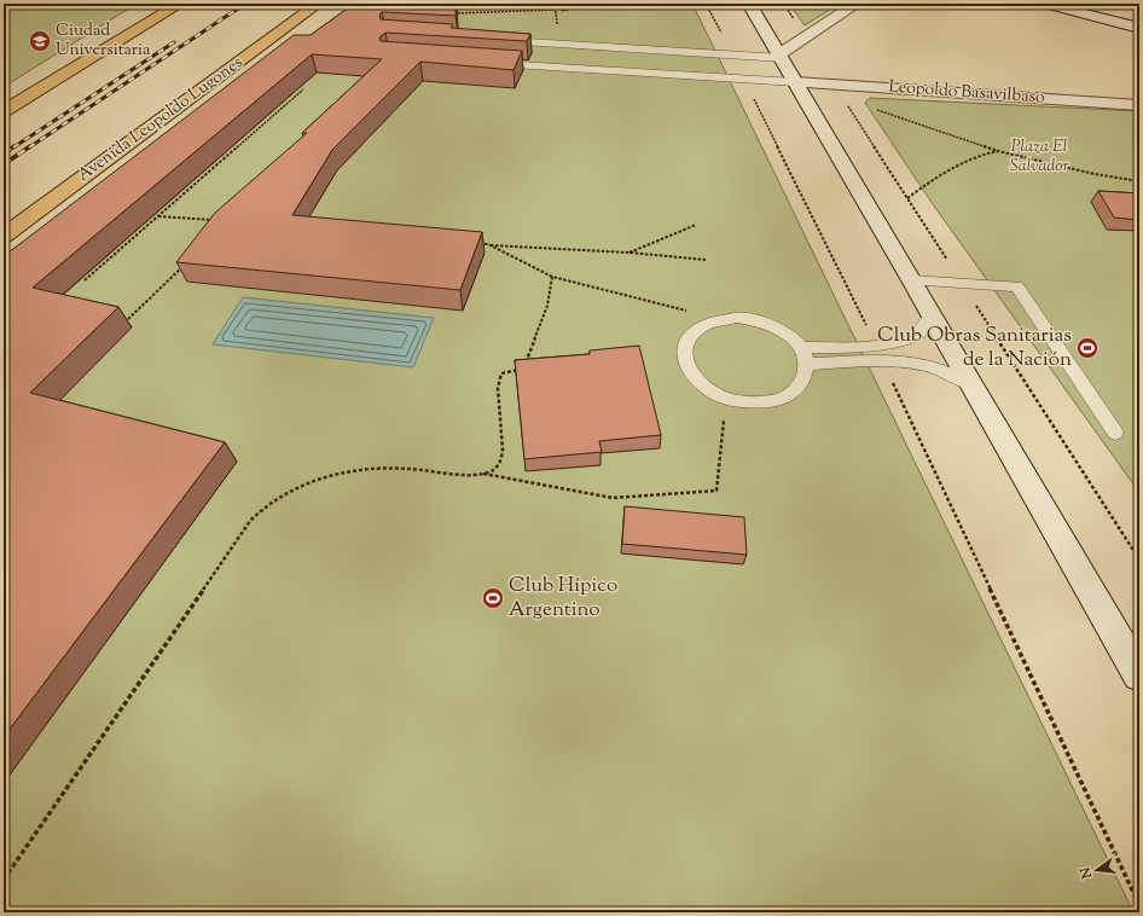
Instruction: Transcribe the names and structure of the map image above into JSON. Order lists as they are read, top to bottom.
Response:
{
  "streets": {
    "highway": ["Avenida Leopoldo Lugones"],
    "main road": ["Leopoldo Basavilbaso"]
  },
  "parks": ["Plaza El Salvador"],
  "places": {
    "school or university": ["Ciudad Universitaria"],
    "sports": ["Club Obras Sanitarias de la Nación", "Club Hípico Argentino"]
  },
  "north": "left"
}
